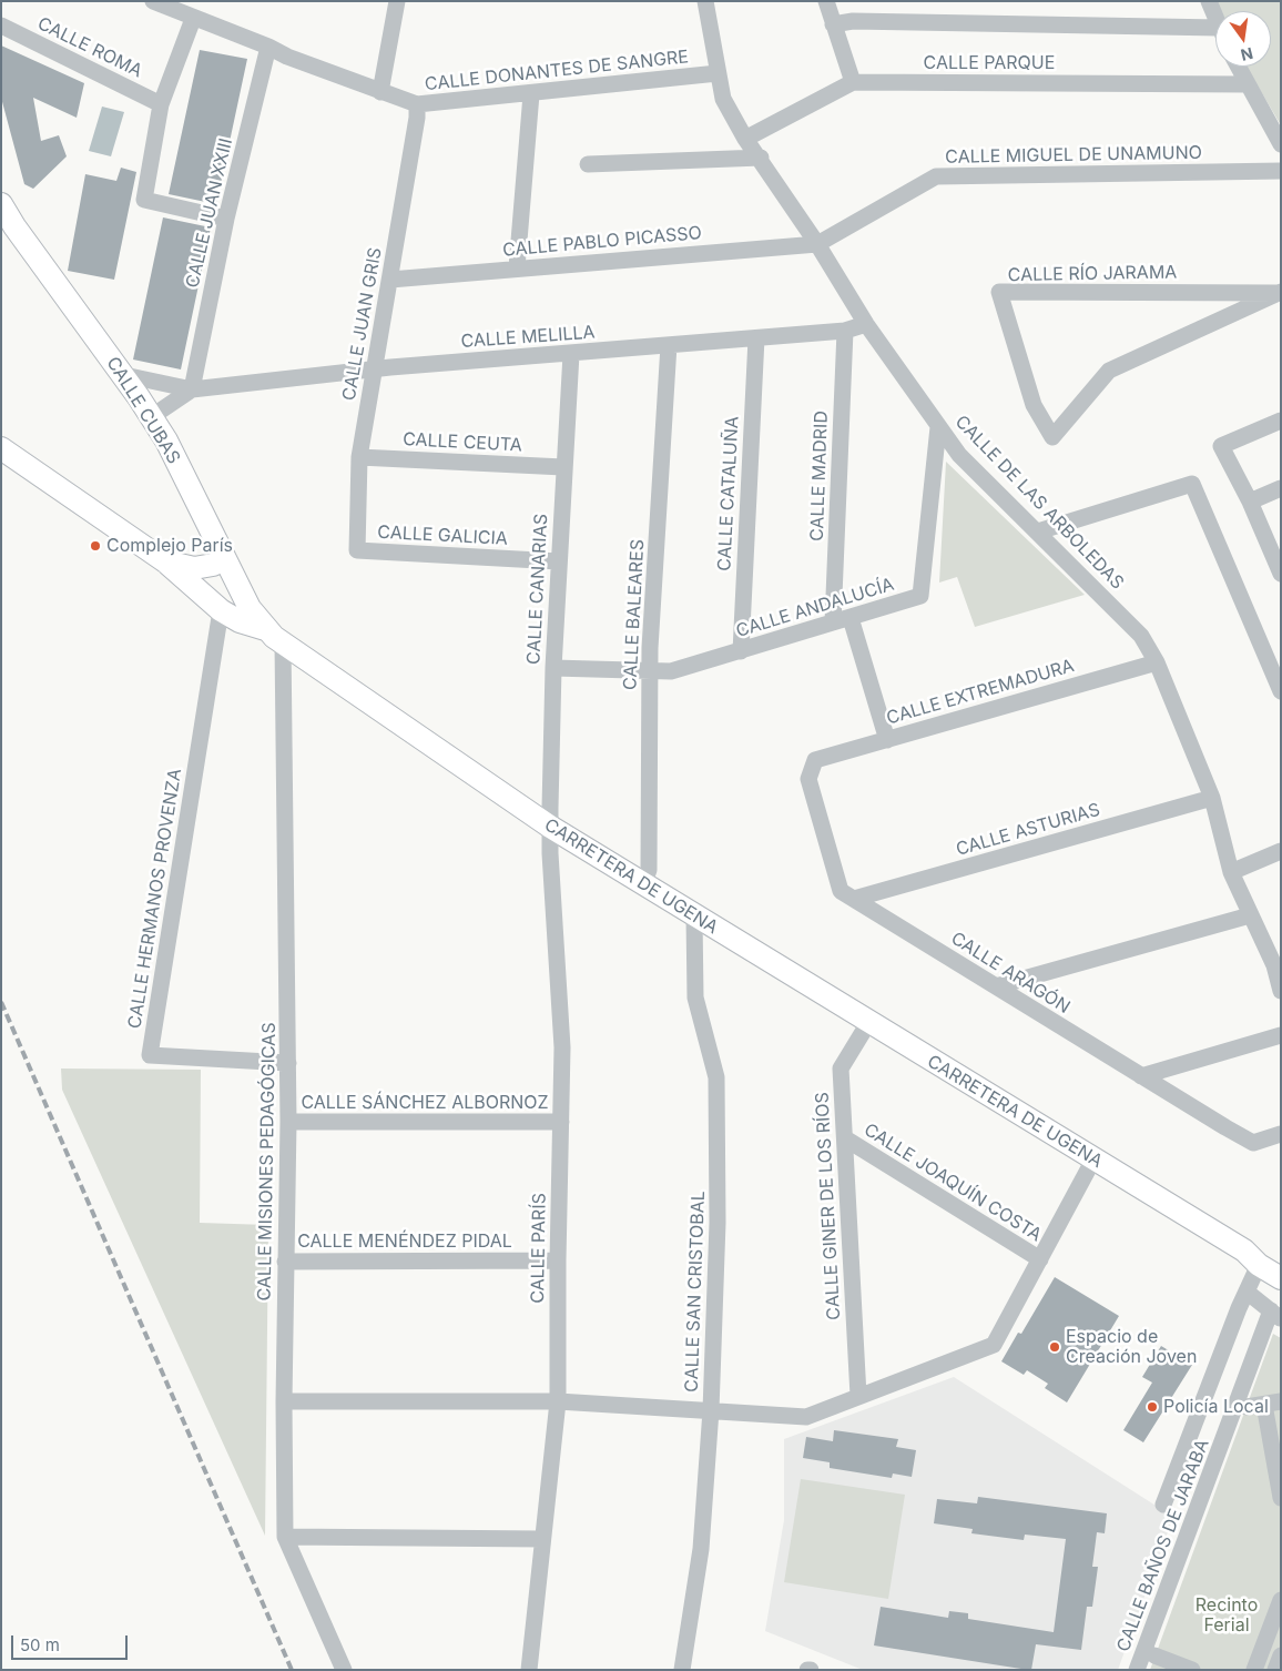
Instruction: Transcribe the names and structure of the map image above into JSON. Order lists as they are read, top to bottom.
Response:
{
  "streets": {
    "main road": ["CALLE CUBAS", "CARRETERA DE UGENA"],
    "street": [
      "CALLE ROMA",
      "CALLE PARQUE",
      "CALLE DONANTES DE SANGRE",
      "CALLE MIGUEL DE UNAMUNO",
      "CALLE JUAN XXIII",
      "CALLE PABLO PICASSO",
      "CALLE RÍO JARAMA",
      "CALLE JUAN GRIS",
      "CALLE MELILLA",
      "CALLE CEUTA",
      "CALLE MADRID",
      "CALLE CATALUÑA",
      "CALLE DE LAS ARBOLEDAS",
      "CALLE GALICIA",
      "CALLE CANARIAS",
      "CALLE ANDALUCÍA",
      "CALLE BALEARES",
      "CALLE EXTREMADURA",
      "CALLE ASTURIAS",
      "CALLE HERMANOS PROVENZA",
      "CALLE ARAGÓN",
      "CALLE SÁNCHEZ ALBORNOZ",
      "CALLE MISIONES PEDAGÓGICAS",
      "CALLE JOAQUÍN COSTA",
      "CALLE GINER DE LOS RÍOS",
      "CALLE MENÉNDEZ PIDAL",
      "CALLE PARÍS",
      "CALLE SAN CRISTOBAL",
      "CALLE BAÑOS DE JARABA"
    ]
  },
  "crossings": [
    ["CALLE PARQUE", "CALLE DE LAS ARBOLEDAS"],
    ["CALLE DONANTES DE SANGRE", "CALLE JUAN XXIII"],
    ["CALLE DONANTES DE SANGRE", "CALLE JUAN GRIS"],
    ["CALLE DONANTES DE SANGRE", "CALLE DE LAS ARBOLEDAS"],
    ["CALLE MIGUEL DE UNAMUNO", "CALLE PABLO PICASSO"],
    ["CALLE MIGUEL DE UNAMUNO", "CALLE DE LAS ARBOLEDAS"],
    ["CALLE JUAN XXIII", "CALLE MELILLA"],
    ["CALLE PABLO PICASSO", "CALLE JUAN GRIS"],
    ["CALLE PABLO PICASSO", "CALLE DE LAS ARBOLEDAS"],
    ["CALLE JUAN GRIS", "CALLE MELILLA"],
    ["CALLE JUAN GRIS", "CALLE CEUTA"],
    ["CALLE JUAN GRIS", "CALLE GALICIA"],
    ["CALLE MELILLA", "CALLE CUBAS"],
    ["CALLE MELILLA", "CALLE MADRID"],
    ["CALLE MELILLA", "CALLE CATALUÑA"],
    ["CALLE MELILLA", "CALLE DE LAS ARBOLEDAS"],
    ["CALLE MELILLA", "CALLE CANARIAS"],
    ["CALLE MELILLA", "CALLE BALEARES"],
    ["CALLE CUBAS", "CARRETERA DE UGENA"],
    ["CALLE CUBAS", "CALLE MISIONES PEDAGÓGICAS"],
    ["CALLE CEUTA", "CALLE CANARIAS"],
    ["CALLE MADRID", "CALLE ANDALUCÍA"],
    ["CALLE CATALUÑA", "CALLE ANDALUCÍA"],
    ["CALLE DE LAS ARBOLEDAS", "CALLE ANDALUCÍA"],
    ["CALLE DE LAS ARBOLEDAS", "CALLE EXTREMADURA"],
    ["CALLE DE LAS ARBOLEDAS", "CALLE ASTURIAS"],
    ["CALLE GALICIA", "CALLE CANARIAS"],
    ["CALLE CANARIAS", "CALLE ANDALUCÍA"],
    ["CALLE CANARIAS", "CARRETERA DE UGENA"],
    ["CALLE CANARIAS", "CALLE PARÍS"],
    ["CALLE ANDALUCÍA", "CALLE BALEARES"],
    ["CALLE BALEARES", "CARRETERA DE UGENA"],
    ["CALLE EXTREMADURA", "CALLE ARAGÓN"],
    ["CALLE ASTURIAS", "CALLE ARAGÓN"],
    ["CARRETERA DE UGENA", "CALLE HERMANOS PROVENZA"],
    ["CARRETERA DE UGENA", "CALLE MISIONES PEDAGÓGICAS"],
    ["CARRETERA DE UGENA", "CALLE GINER DE LOS RÍOS"],
    ["CARRETERA DE UGENA", "CALLE PARÍS"],
    ["CARRETERA DE UGENA", "CALLE SAN CRISTOBAL"],
    ["CALLE HERMANOS PROVENZA", "CALLE MISIONES PEDAGÓGICAS"],
    ["CALLE SÁNCHEZ ALBORNOZ", "CALLE MISIONES PEDAGÓGICAS"],
    ["CALLE SÁNCHEZ ALBORNOZ", "CALLE PARÍS"],
    ["CALLE MISIONES PEDAGÓGICAS", "CALLE MENÉNDEZ PIDAL"],
    ["CALLE JOAQUÍN COSTA", "CALLE GINER DE LOS RÍOS"],
    ["CALLE MENÉNDEZ PIDAL", "CALLE PARÍS"]
  ],
  "parks": ["Recinto Ferial"],
  "places": ["Complejo París", "Espacio de Creación Joven", "Policía Local"],
  "scale_bar": "50 m",
  "north": "bottom"
}
